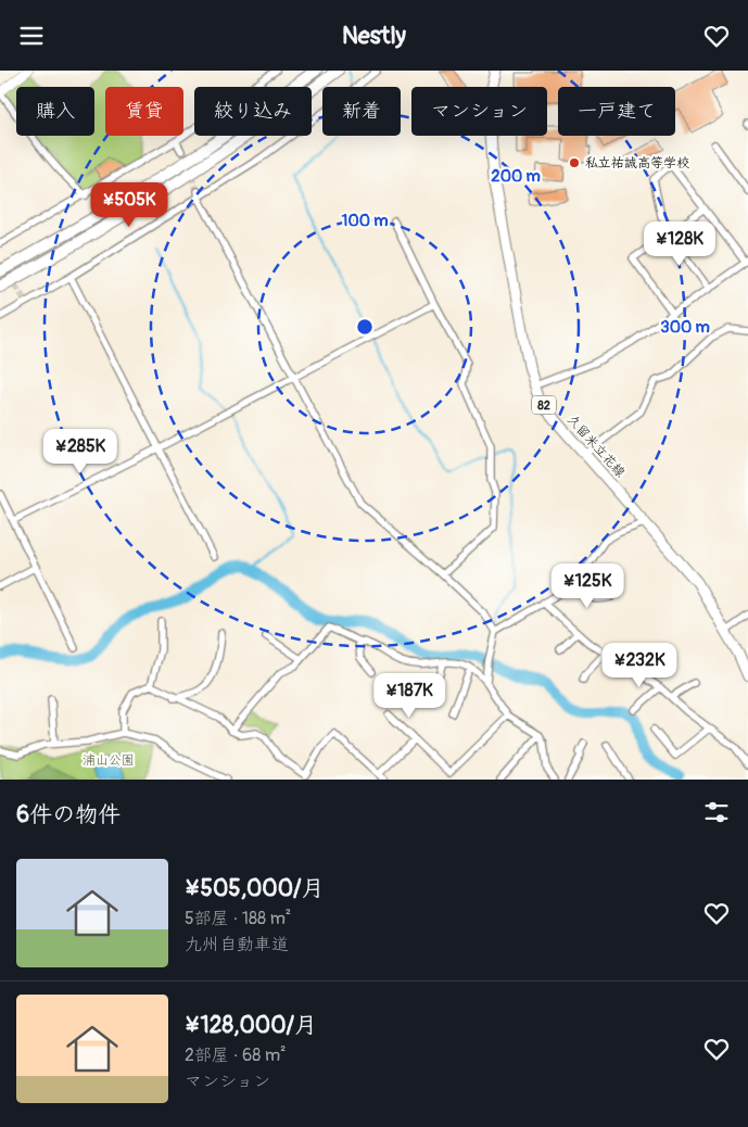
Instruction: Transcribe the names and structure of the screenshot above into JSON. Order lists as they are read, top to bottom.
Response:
{
  "streets": {
    "main road": ["82", "久留米立花線"]
  },
  "parks": ["浦山公園"],
  "places": ["私立祐誠高等学校"],
  "page": {
    "header": "Nestly",
    "chip": [
      "購入",
      "賃貸",
      "絞り込み",
      "新着",
      "マンション",
      "一戸建て"
    ],
    "price": [
      "¥505K",
      "¥128K",
      "¥285K",
      "¥125K",
      "¥232K",
      "¥187K"
    ],
    "heading": "6件の物件",
    "list": [
      {
        "name": "¥505,000/月",
        "note": "5部屋 · 188 m² · 九州自動車道"
      },
      {
        "name": "¥128,000/月",
        "note": "2部屋 · 68 m² · マンション"
      }
    ]
  },
  "rings": ["200 m", "100 m", "300 m"]
}
